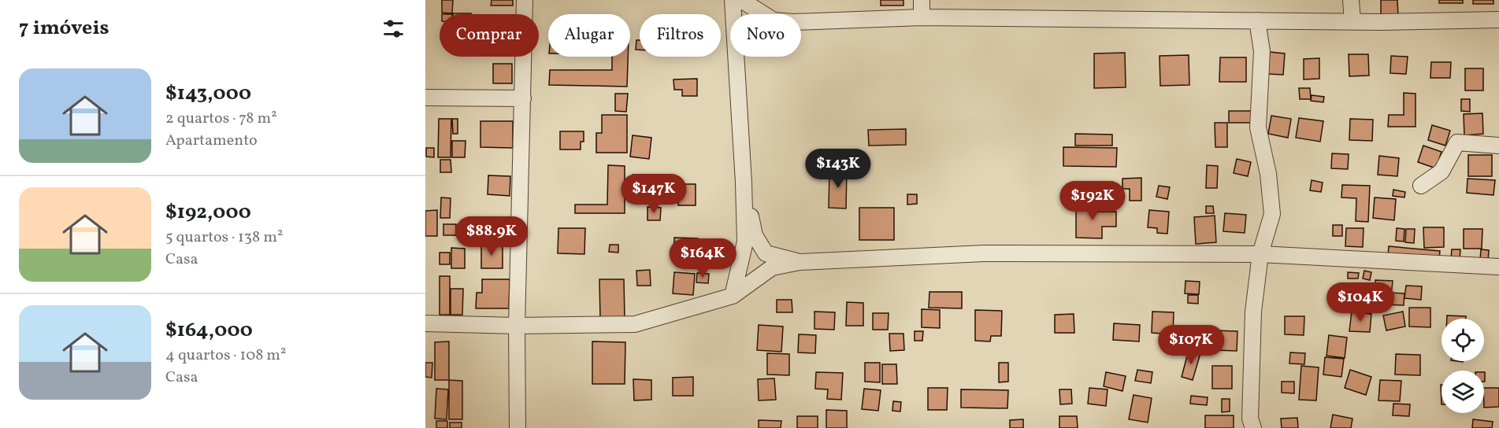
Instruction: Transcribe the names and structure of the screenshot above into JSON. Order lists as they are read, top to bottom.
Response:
{
  "page": {
    "heading": "7 imóveis",
    "chip": [
      "Comprar",
      "Alugar",
      "Filtros",
      "Novo"
    ],
    "list": [
      {
        "name": "$143,000",
        "note": "2 quartos · 78 m² · Apartamento"
      },
      {
        "name": "$192,000",
        "note": "5 quartos · 138 m² · Casa"
      },
      {
        "name": "$164,000",
        "note": "4 quartos · 108 m² · Casa"
      }
    ],
    "price": [
      "$143K",
      "$147K",
      "$192K",
      "$88.9K",
      "$164K",
      "$104K",
      "$107K"
    ]
  }
}
